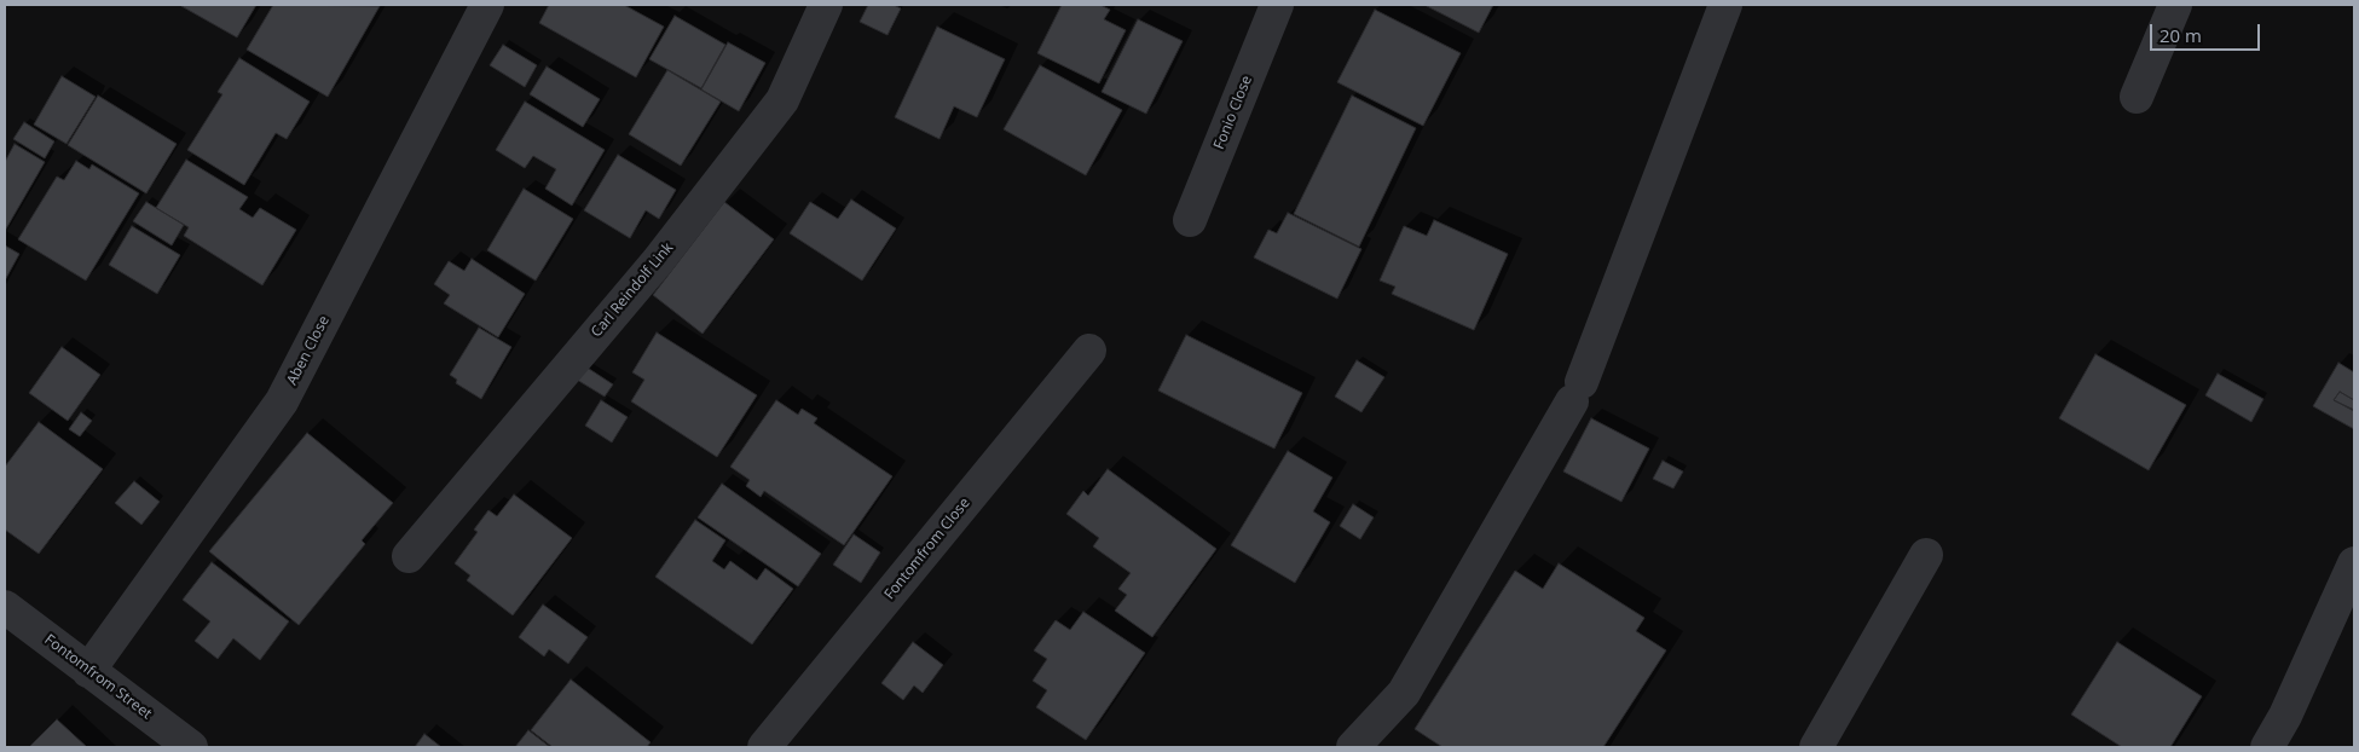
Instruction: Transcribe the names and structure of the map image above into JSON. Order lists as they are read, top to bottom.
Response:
{
  "streets": {
    "street": [
      "Fonio Close",
      "Carl Reindolf Link",
      "Aben Close",
      "Fontomfrom Close",
      "Fontomfrom Street"
    ]
  },
  "crossings": [
    ["Aben Close", "Fontomfrom Street"]
  ],
  "scale_bar": "20 m"
}
